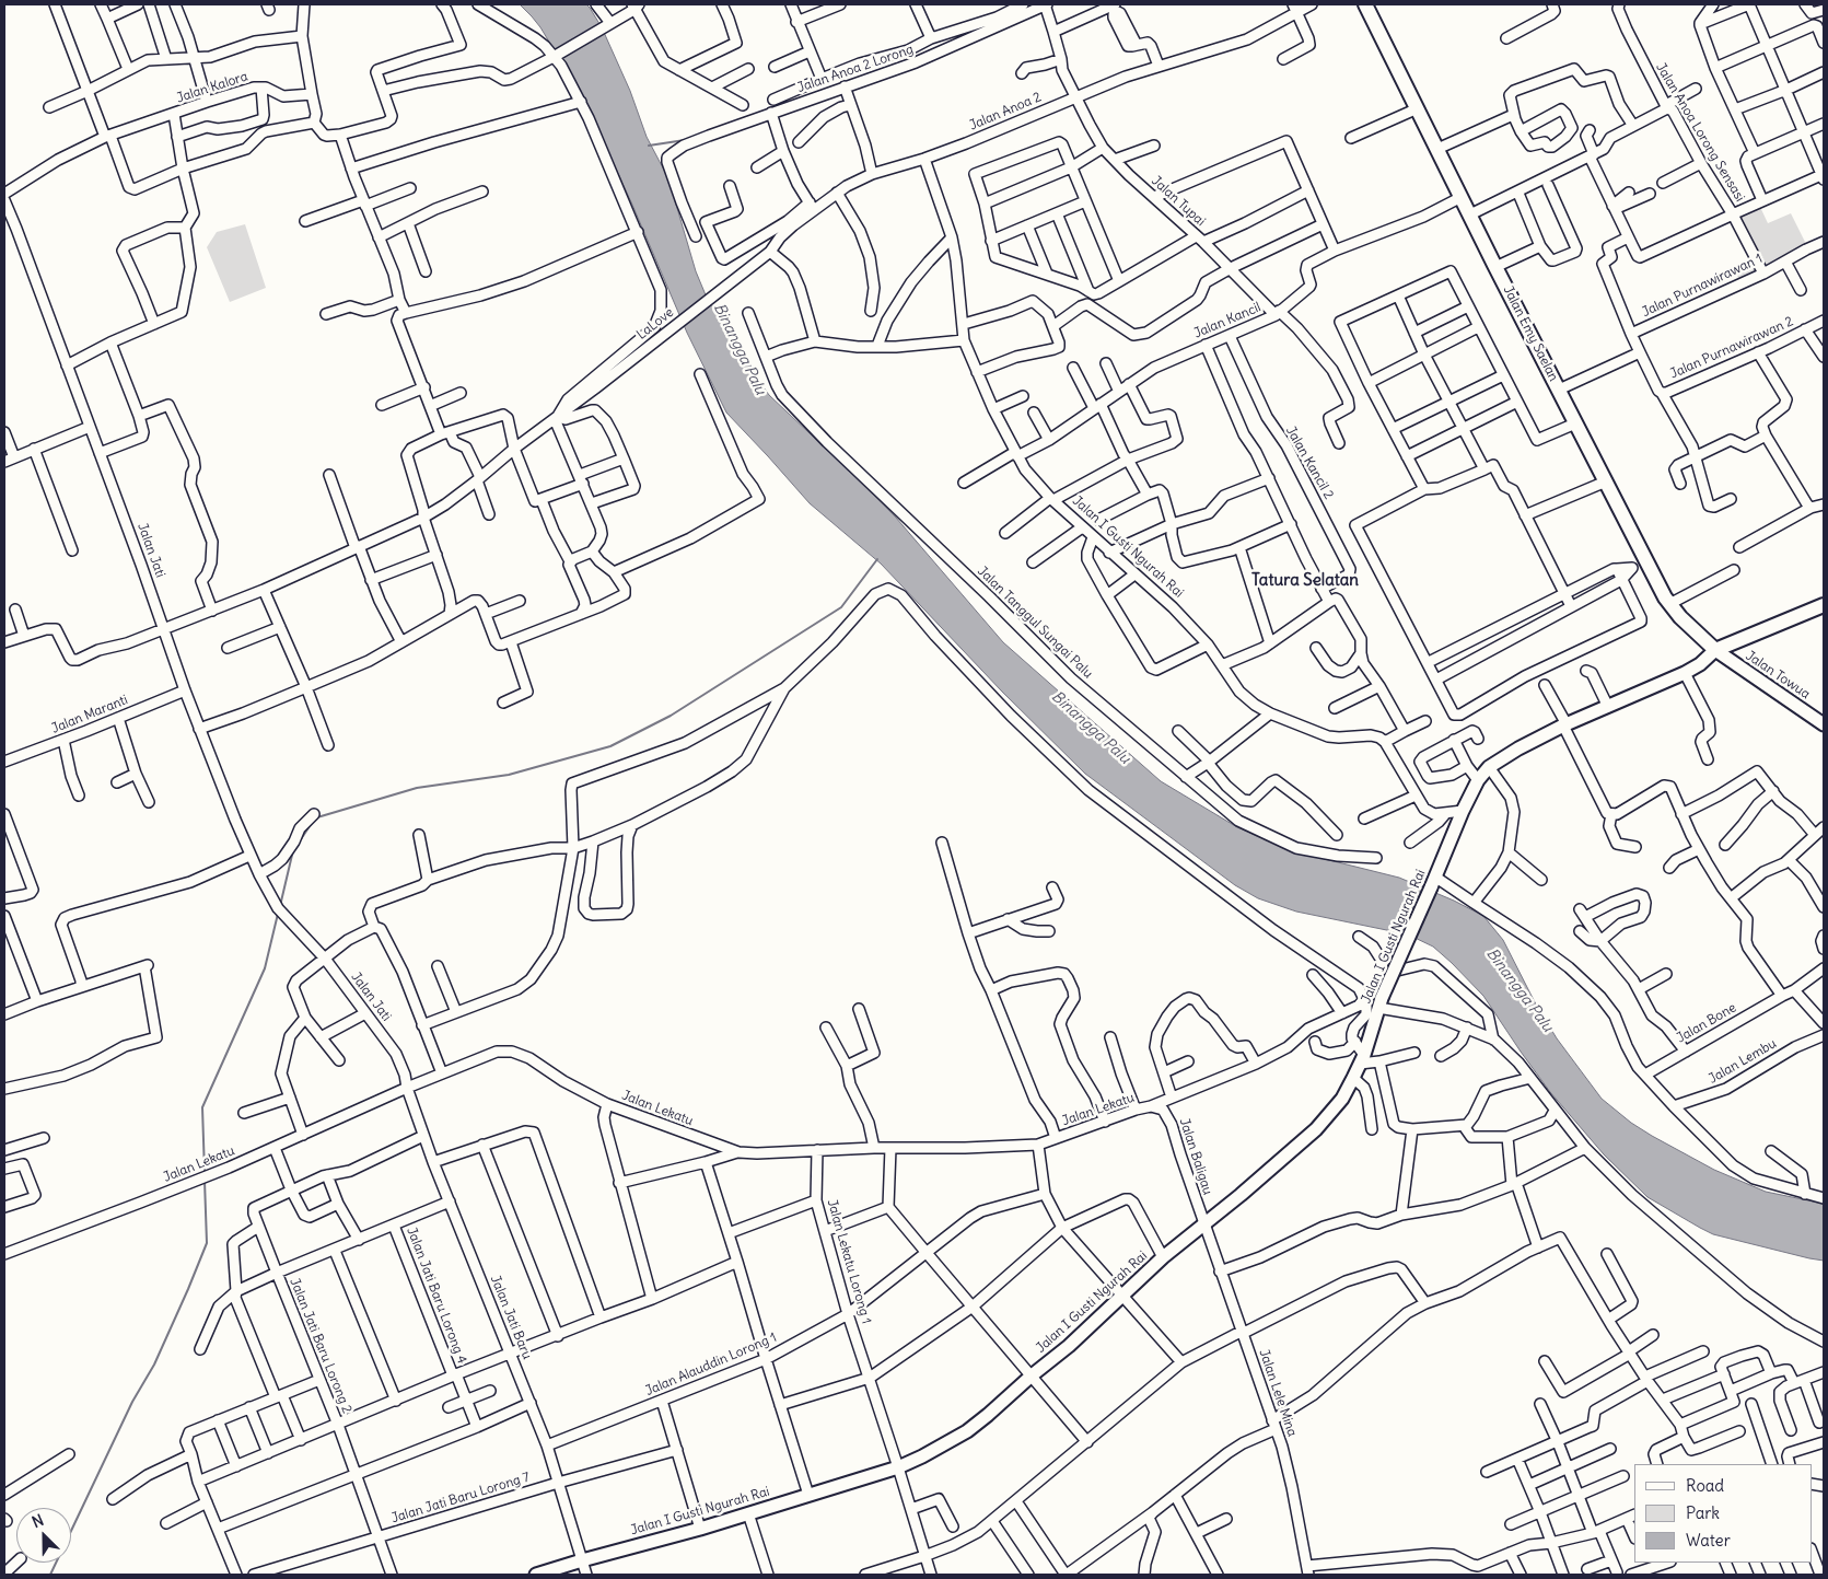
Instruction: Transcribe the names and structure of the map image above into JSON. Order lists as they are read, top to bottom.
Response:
{
  "streets": {
    "highway": ["Jalan Emy Saelan"],
    "main road": ["Jalan I Gusti Ngurah Rai", "Jalan Towua"],
    "street": [
      "Jalan Anoa 2 Lorong",
      "Jalan Kalora",
      "Jalan Anoa 2",
      "Jalan Anoa Lorong Sensasi",
      "Jalan Tupai",
      "Jalan Purnawirawan 1",
      "Jalan Kancil",
      "LaLove",
      "Jalan Purnawirawan 2",
      "Jalan Kancil 2",
      "Jalan Jati",
      "Jalan Tanggul Sungai Palu",
      "Jalan Maranti",
      "Jalan Bone",
      "Jalan Lembu",
      "Jalan Lekatu",
      "Jalan Baligau",
      "Jalan Lekatu Lorong 1",
      "Jalan Jati Baru Lorong 4",
      "Jalan Jati Baru",
      "Jalan Jati Baru Lorong 2",
      "Jalan Alauddin Lorong 1",
      "Jalan Lele Mina",
      "Jalan Jati Baru Lorong 7"
    ]
  },
  "crossings": [
    ["Jalan Anoa 2 Lorong", "Jalan Tupai"],
    ["Jalan Anoa 2", "Jalan Tupai"],
    ["Jalan Anoa 2", "LaLove"],
    ["Jalan Anoa 2", "Jalan I Gusti Ngurah Rai"],
    ["Jalan Anoa Lorong Sensasi", "Jalan Purnawirawan 1"],
    ["Jalan Tupai", "Jalan Kancil"],
    ["Jalan Purnawirawan 1", "Jalan Purnawirawan 2"],
    ["Jalan Kancil", "Jalan Emy Saelan"],
    ["Jalan Kancil", "Jalan Kancil 2"],
    ["Jalan Kancil", "Jalan I Gusti Ngurah Rai"],
    ["LaLove", "Jalan Jati"],
    ["Jalan Emy Saelan", "Jalan I Gusti Ngurah Rai"],
    ["Jalan Emy Saelan", "Jalan Towua"],
    ["Jalan I Gusti Ngurah Rai", "Jalan Towua"],
    ["Jalan I Gusti Ngurah Rai", "Jalan Baligau"],
    ["Jalan I Gusti Ngurah Rai", "Jalan Lekatu Lorong 1"],
    ["Jalan I Gusti Ngurah Rai", "Jalan Jati Baru"],
    ["Jalan I Gusti Ngurah Rai", "Jalan Lele Mina"],
    ["Jalan Jati", "Jalan Maranti"],
    ["Jalan Jati", "Jalan Lekatu"],
    ["Jalan Jati", "Jalan Jati Baru"],
    ["Jalan Lekatu", "Jalan Baligau"],
    ["Jalan Lekatu", "Jalan Lekatu Lorong 1"],
    ["Jalan Lekatu", "Jalan Jati Baru"],
    ["Jalan Baligau", "Jalan Lele Mina"],
    ["Jalan Lekatu Lorong 1", "Jalan Alauddin Lorong 1"],
    ["Jalan Jati Baru Lorong 4", "Jalan Jati Baru Lorong 2"],
    ["Jalan Jati Baru", "Jalan Jati Baru Lorong 2"],
    ["Jalan Jati Baru", "Jalan Alauddin Lorong 1"],
    ["Jalan Jati Baru", "Jalan Jati Baru Lorong 7"],
    ["Jalan Jati Baru Lorong 2", "Jalan Jati Baru Lorong 7"]
  ],
  "districts": ["Tatura Selatan"],
  "water": ["Binangga Palu"],
  "legend": ["Road", "Park", "Water"],
  "north": "top left"
}
